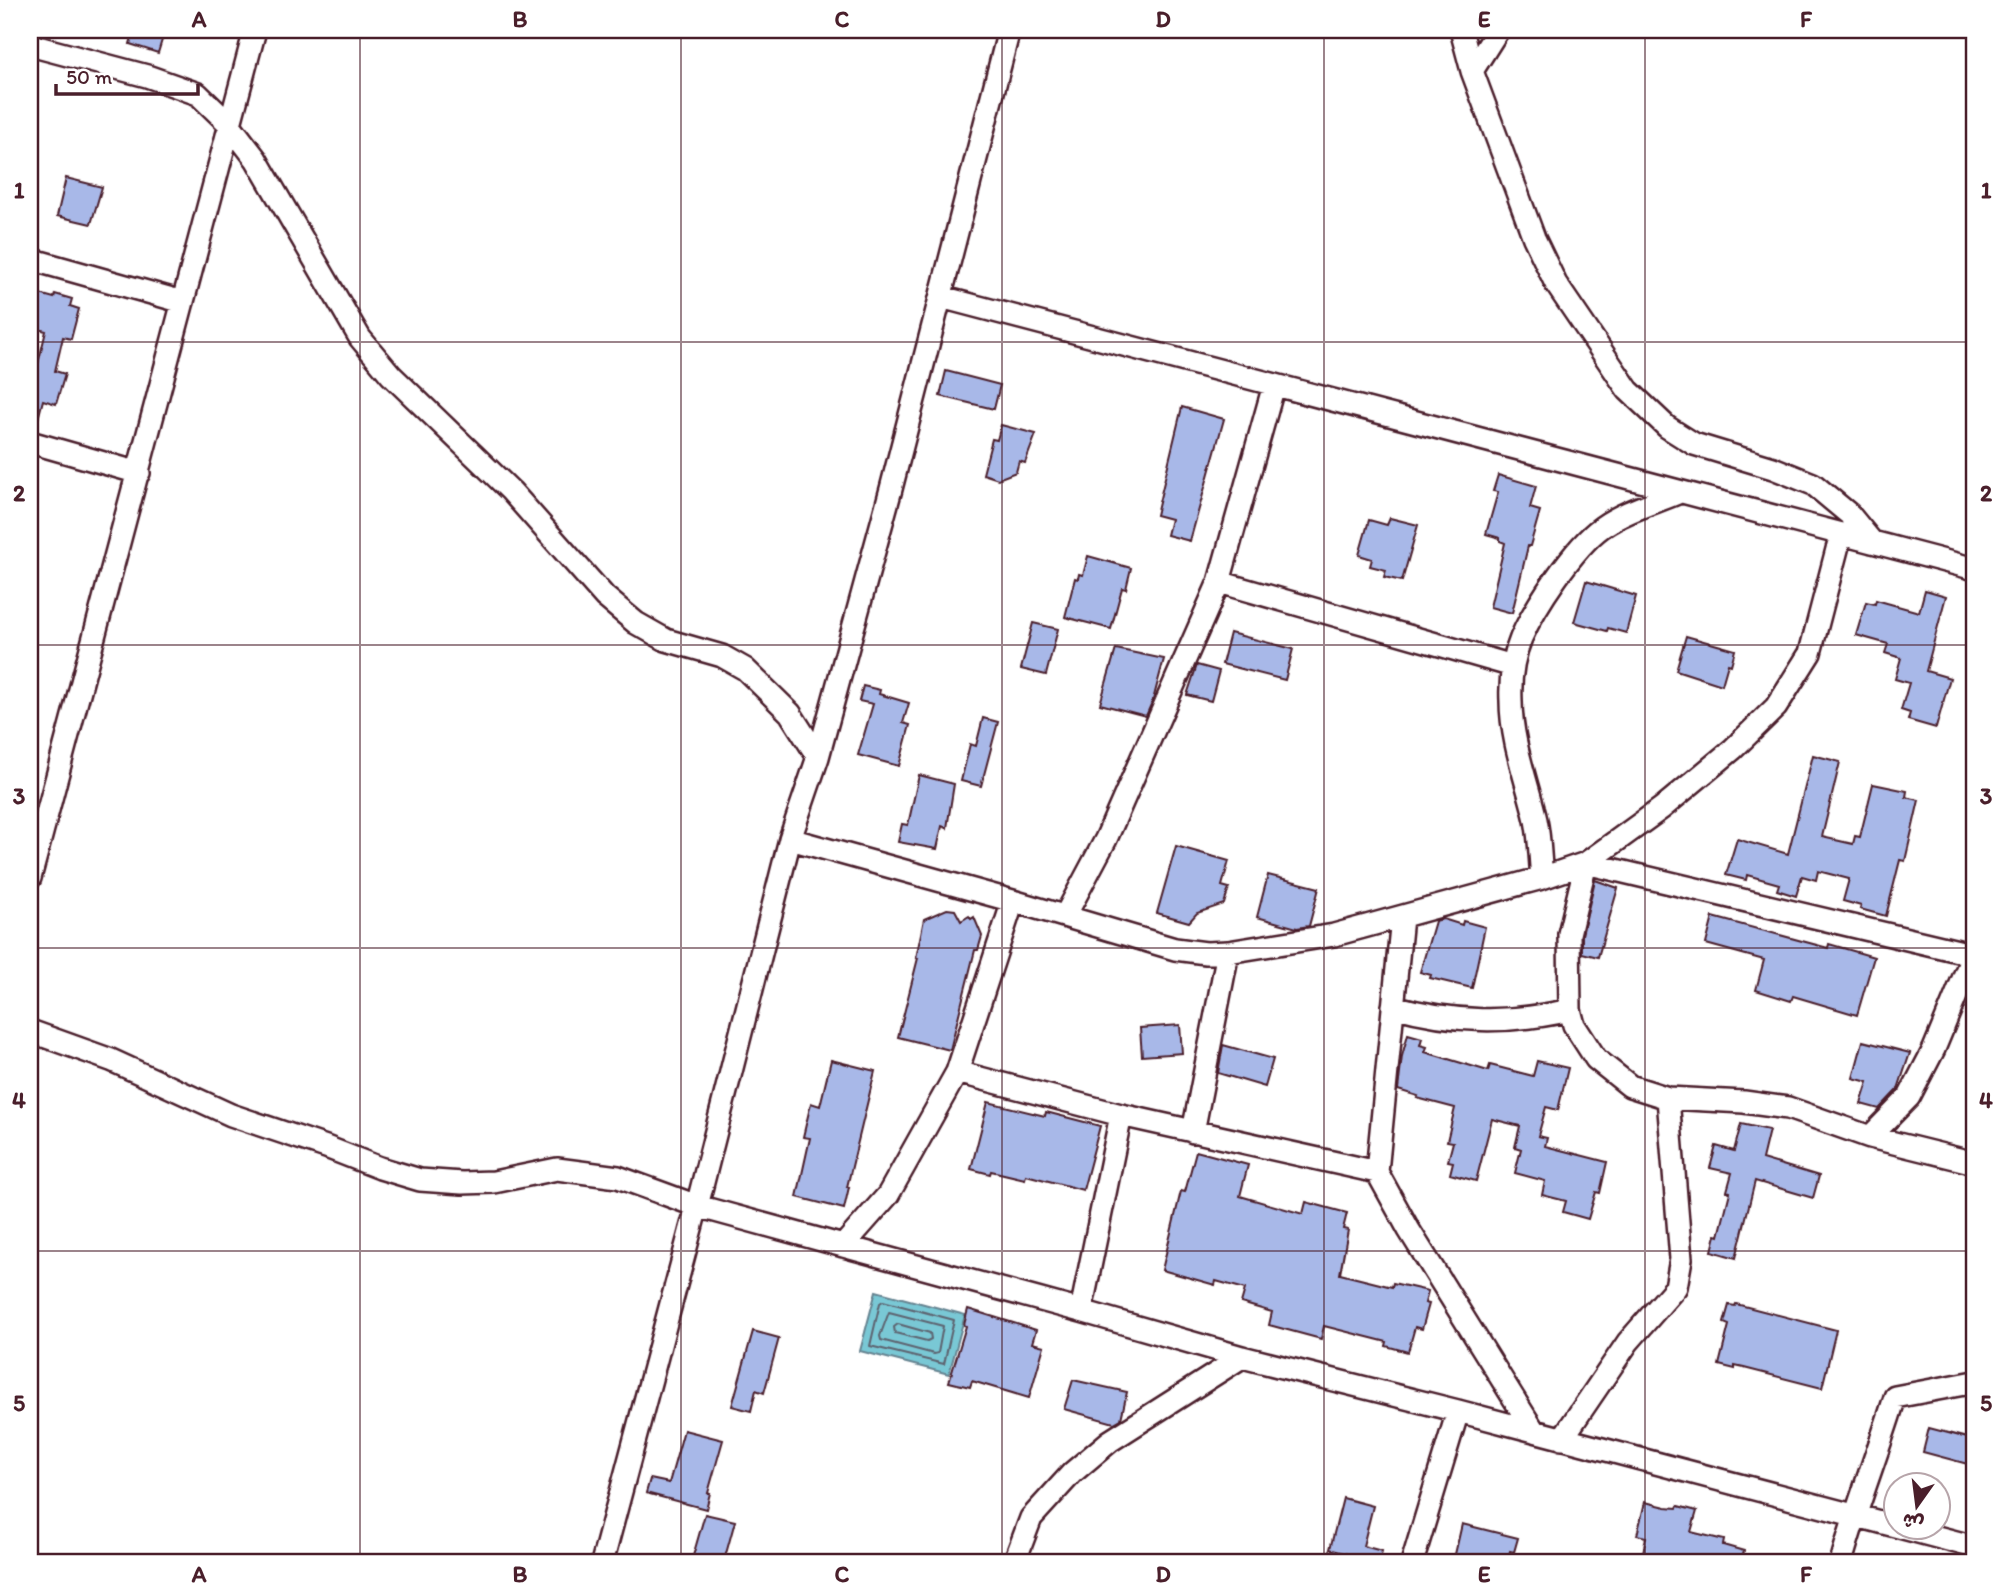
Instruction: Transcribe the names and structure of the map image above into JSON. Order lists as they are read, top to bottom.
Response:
{
  "scale_bar": "50 m",
  "north": "bottom",
  "grid": {
    "columns": [
      "A",
      "B",
      "C",
      "D",
      "E",
      "F"
    ],
    "rows": [
      "1",
      "2",
      "3",
      "4",
      "5"
    ]
  }
}
